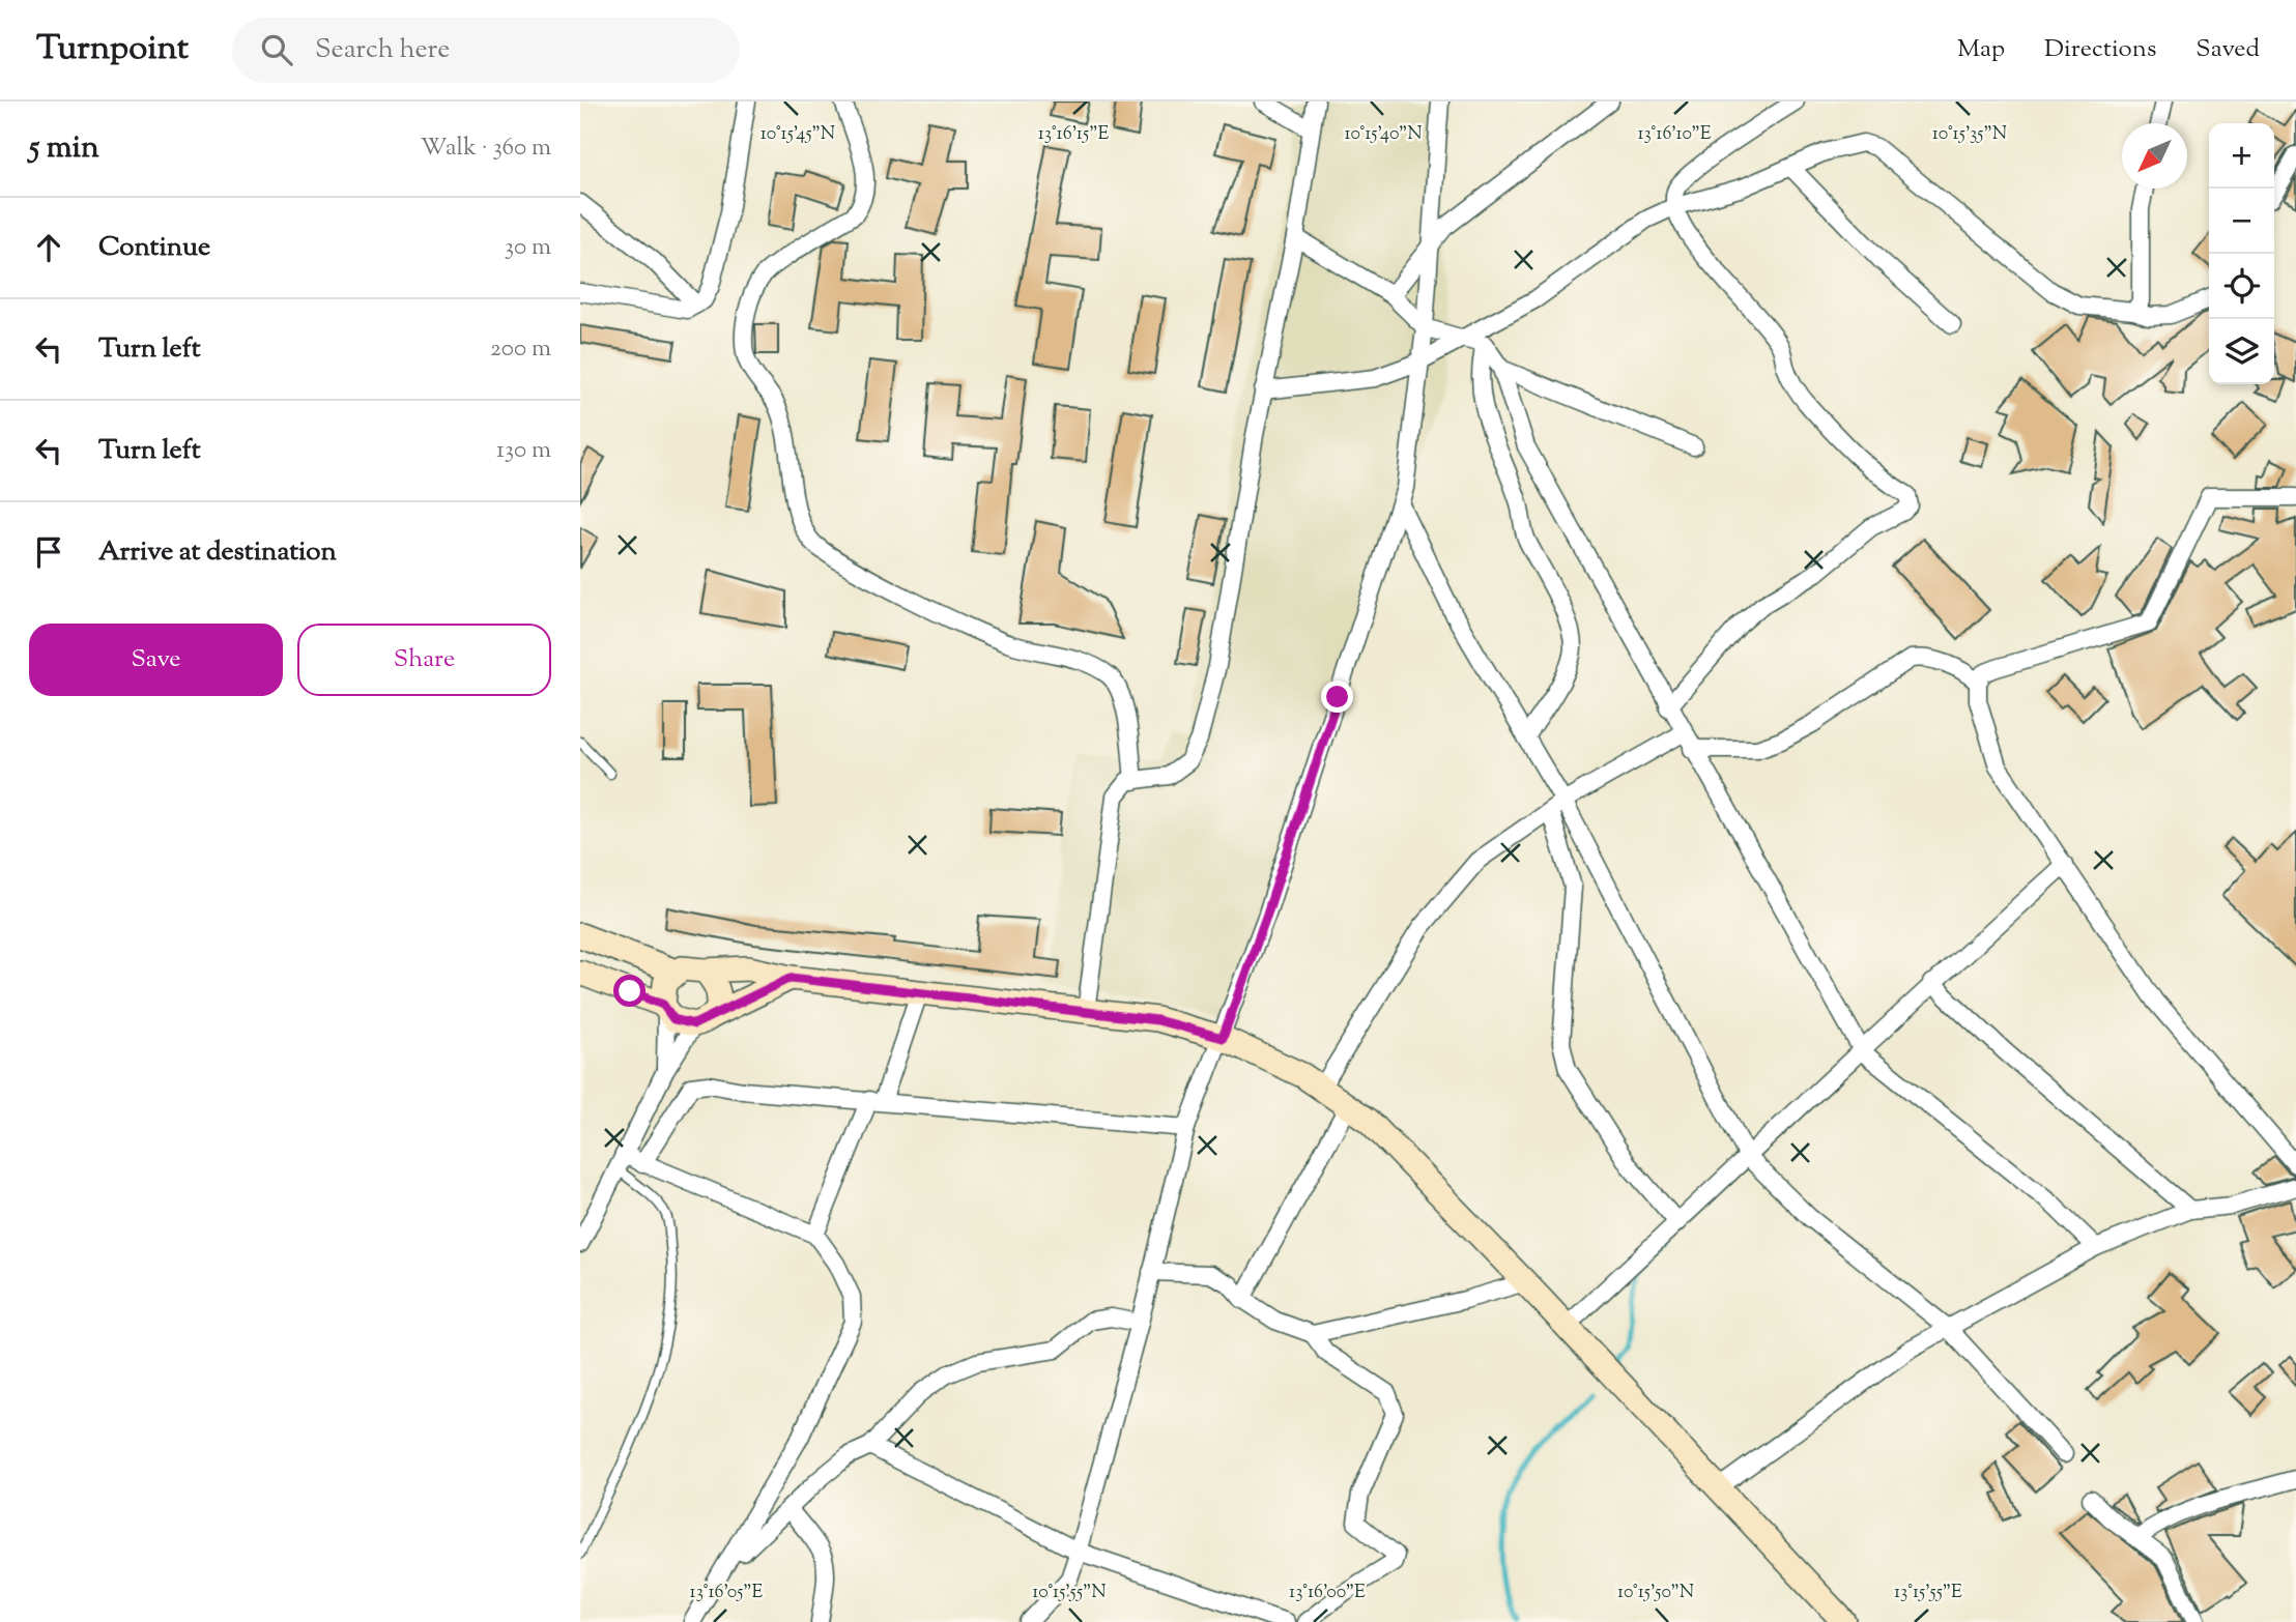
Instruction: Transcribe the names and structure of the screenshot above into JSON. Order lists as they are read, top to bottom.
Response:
{
  "north": "bottom left",
  "page": {
    "header": "Turnpoint",
    "search": "Search here",
    "nav": ["Map", "Directions", "Saved"],
    "heading": ["5 min", "Walk · 360 m"],
    "map_buttons": ["+", "−"],
    "list": [
      ["Continue", "30 m"],
      ["Turn left", "200 m"],
      ["Turn left", "130 m"],
      "Arrive at destination"
    ],
    "buttons": ["Save", "Share"]
  },
  "coordinates": [
    "13°16'15\"E",
    "13°16'10\"E",
    "10°15'45\"N",
    "10°15'40\"N",
    "10°15'35\"N",
    "10°15'55\"N",
    "10°15'50\"N",
    "13°16'05\"E",
    "13°16'00\"E",
    "13°15'55\"E"
  ]
}
